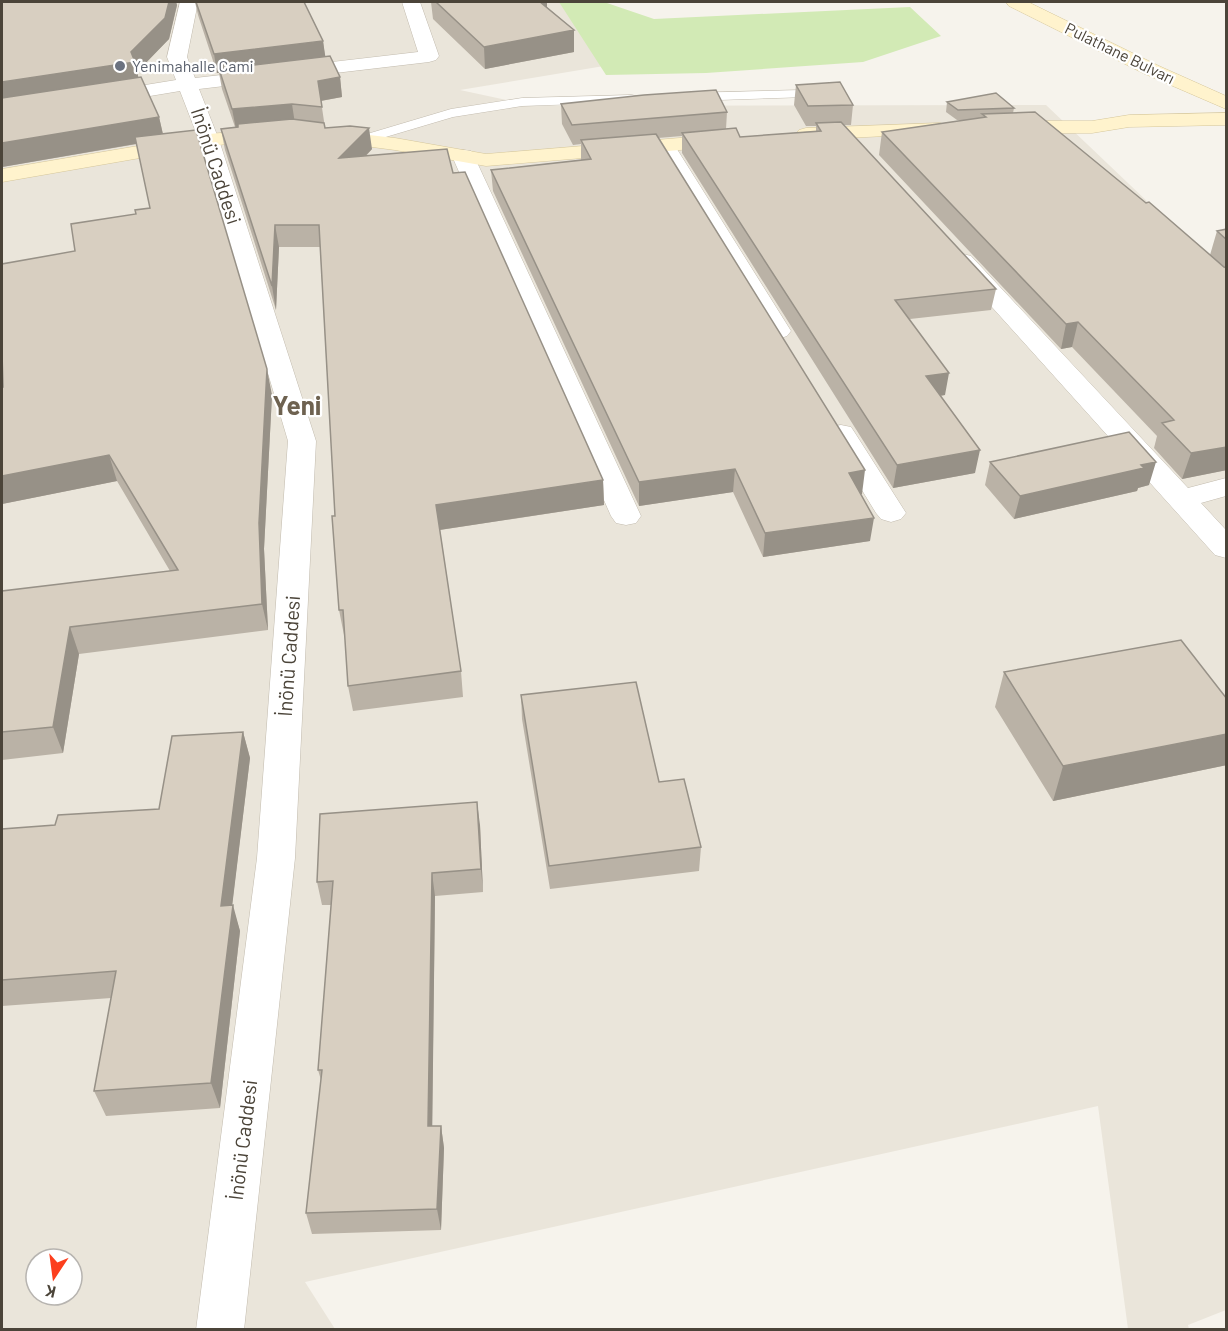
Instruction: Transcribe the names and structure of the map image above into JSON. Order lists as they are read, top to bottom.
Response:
{
  "streets": {
    "street": ["Pulathane Bulvarı", "İnönü Caddesi"]
  },
  "districts": ["Yeni"],
  "places": ["Yenimahalle Cami"],
  "north": "bottom"
}
